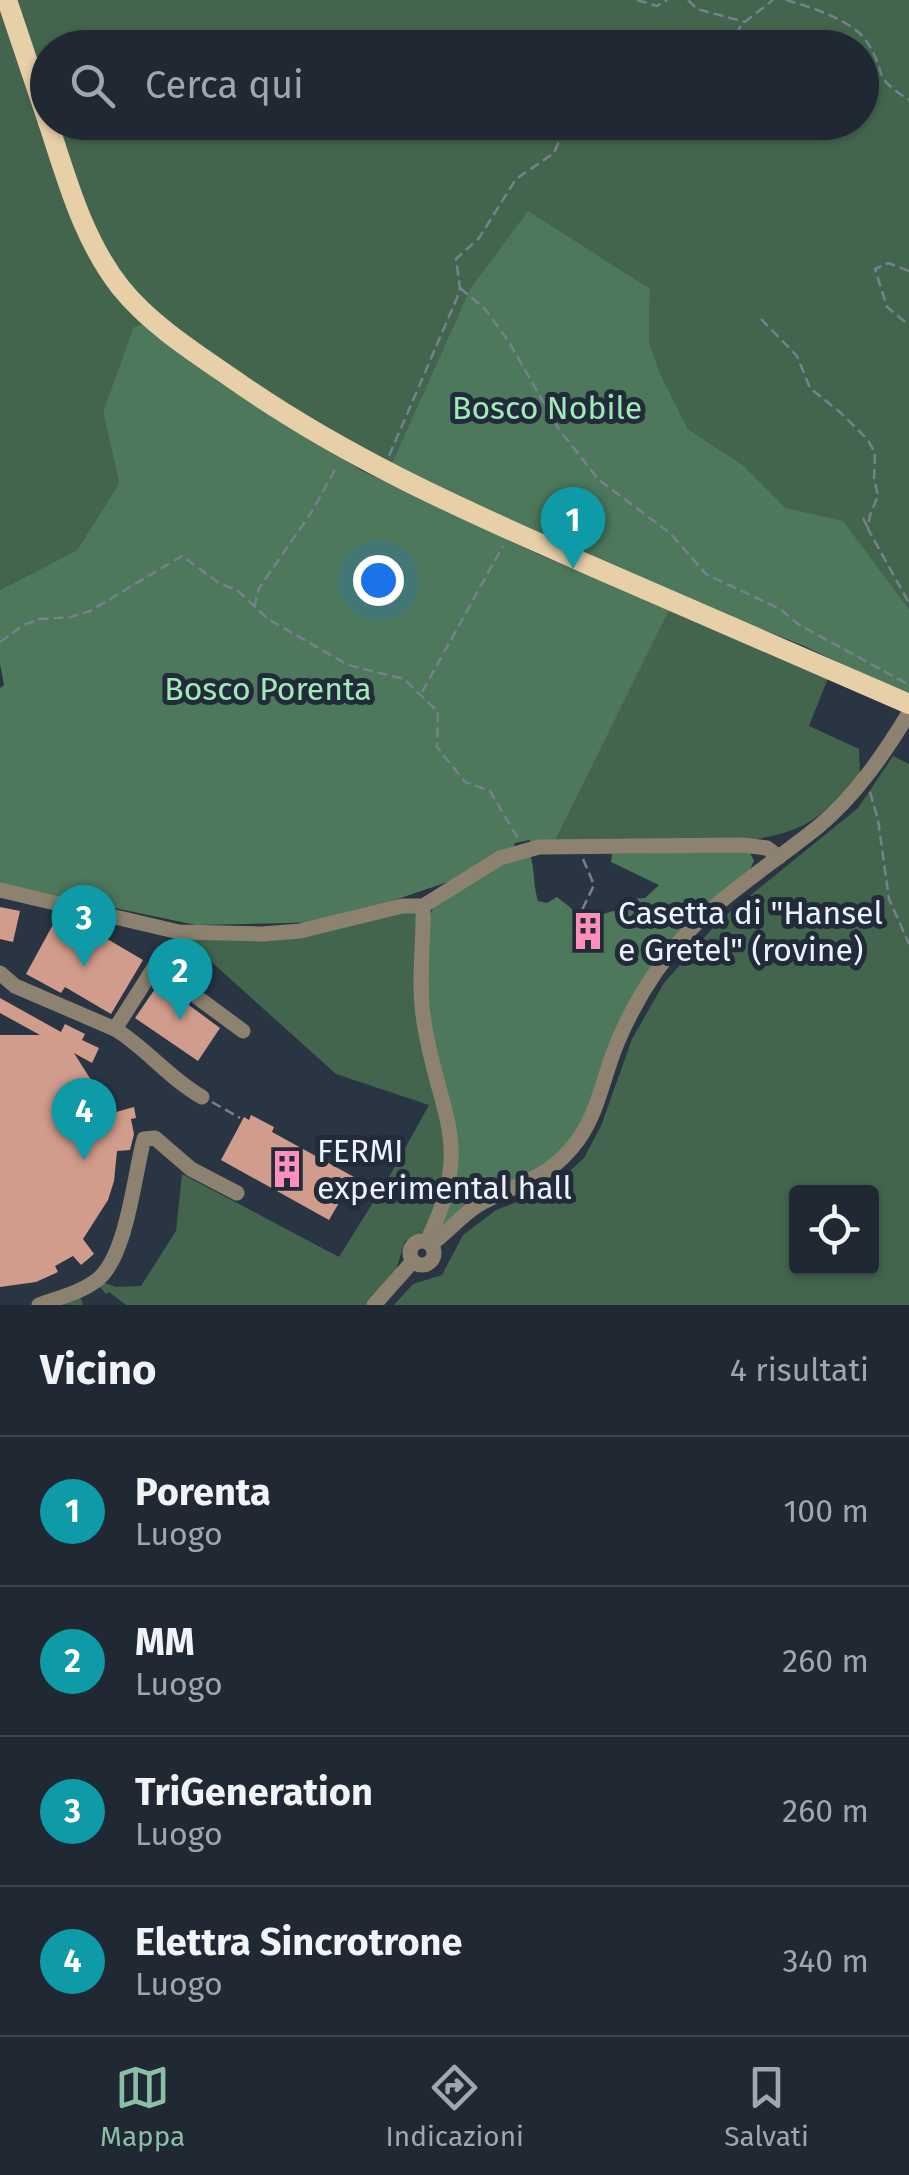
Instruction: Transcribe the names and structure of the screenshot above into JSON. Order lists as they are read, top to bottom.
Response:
{
  "parks": ["Bosco Nobile", "Bosco Porenta"],
  "places": {
    "building": ["Casetta di \"Hansel e Gretel\" (rovine)", "FERMI experimental hall"]
  },
  "page": {
    "search": "Cerca qui",
    "pins": [
      "1",
      "3",
      "2",
      "4"
    ],
    "heading": ["Vicino", "4 risultati"],
    "list": [
      {
        "mark": "1",
        "name": "Porenta",
        "note": "Luogo",
        "value": "100 m"
      },
      {
        "mark": "2",
        "name": "MM",
        "note": "Luogo",
        "value": "260 m"
      },
      {
        "mark": "3",
        "name": "TriGeneration",
        "note": "Luogo",
        "value": "260 m"
      },
      {
        "mark": "4",
        "name": "Elettra Sincrotrone",
        "note": "Luogo",
        "value": "340 m"
      }
    ],
    "nav": ["Mappa", "Indicazioni", "Salvati"]
  }
}
